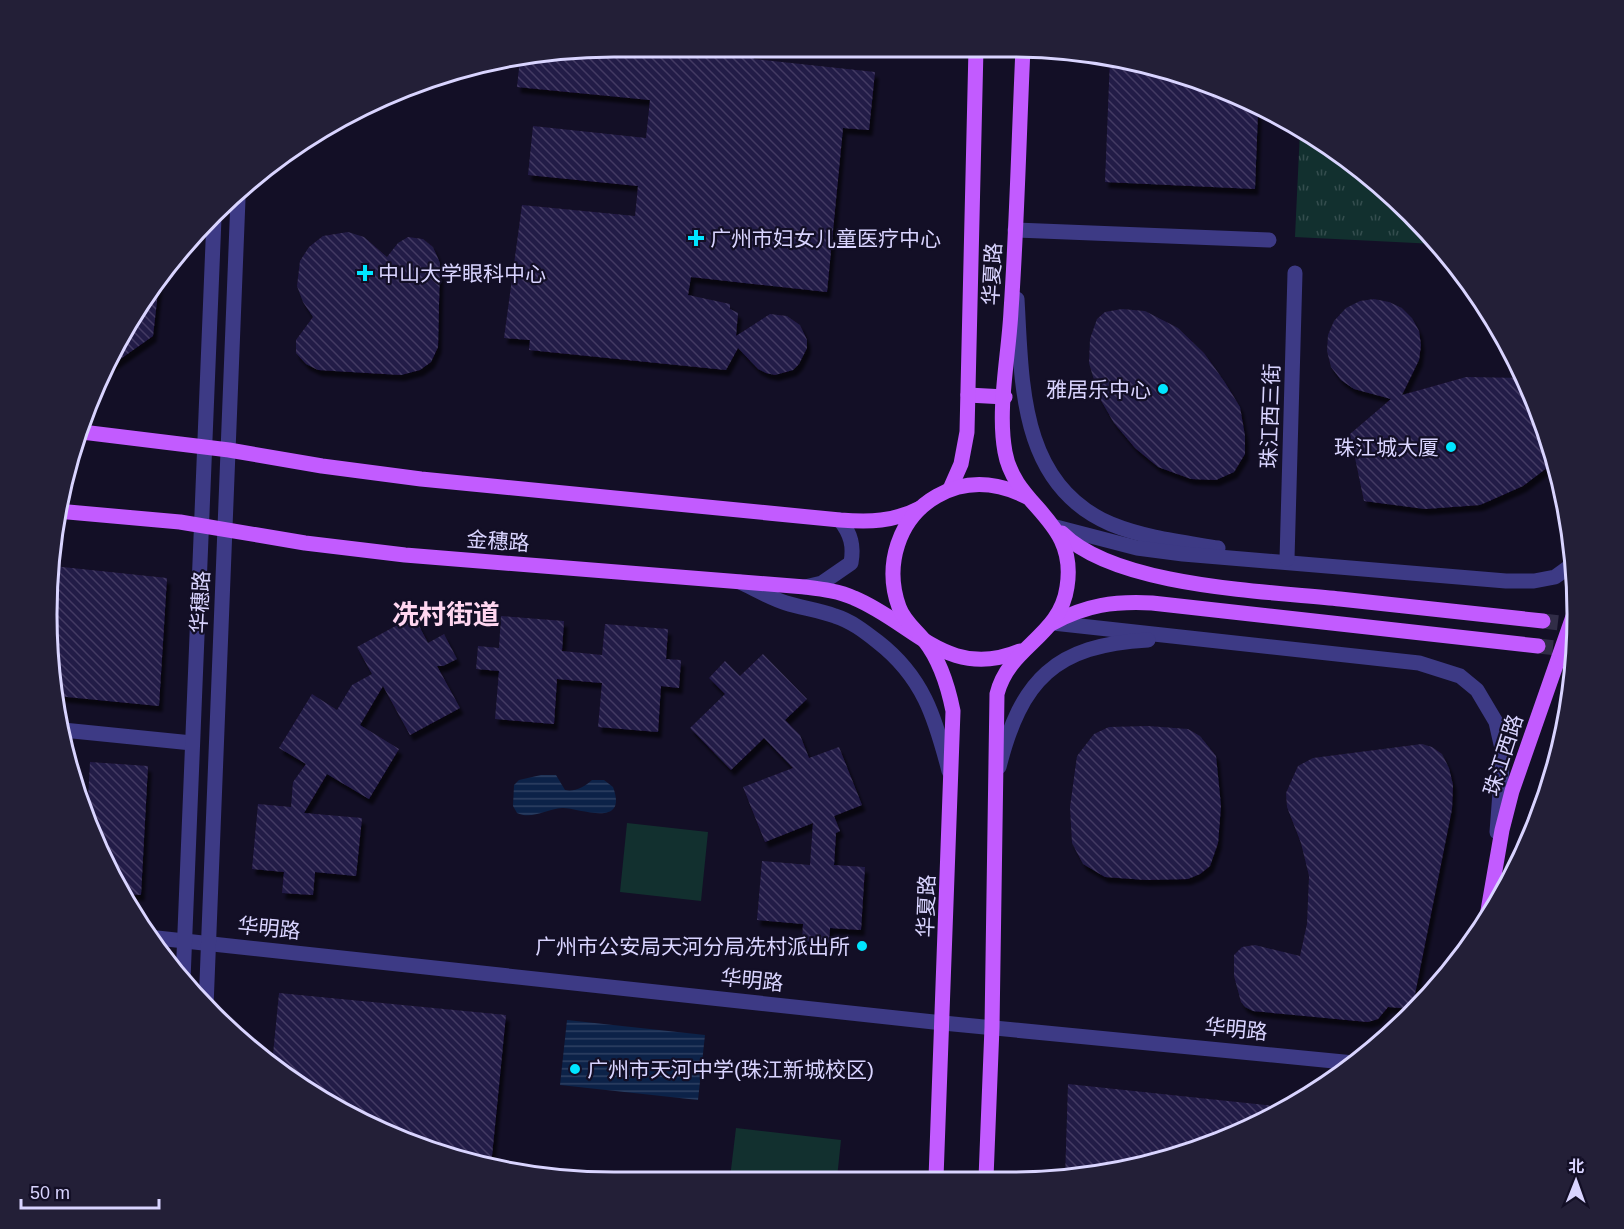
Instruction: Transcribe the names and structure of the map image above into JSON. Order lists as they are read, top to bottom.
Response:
{
  "streets": {
    "main road": ["华夏路", "金穗路", "珠江西路"],
    "street": ["珠江西三街", "华穗路", "华明路"]
  },
  "crossings": [
    ["华夏路", "金穗路"],
    ["华夏路", "华明路"],
    ["金穗路", "华穗路"],
    ["华穗路", "华明路"]
  ],
  "districts": ["冼村街道"],
  "places": {
    "health": ["广州市妇女儿童医疗中心", "中山大学眼科中心"],
    "other": [
      "雅居乐中心",
      "珠江城大厦",
      "广州市公安局天河分局冼村派出所",
      "广州市天河中学(珠江新城校区)"
    ]
  },
  "scale_bar": "50 m",
  "north": "top"
}
